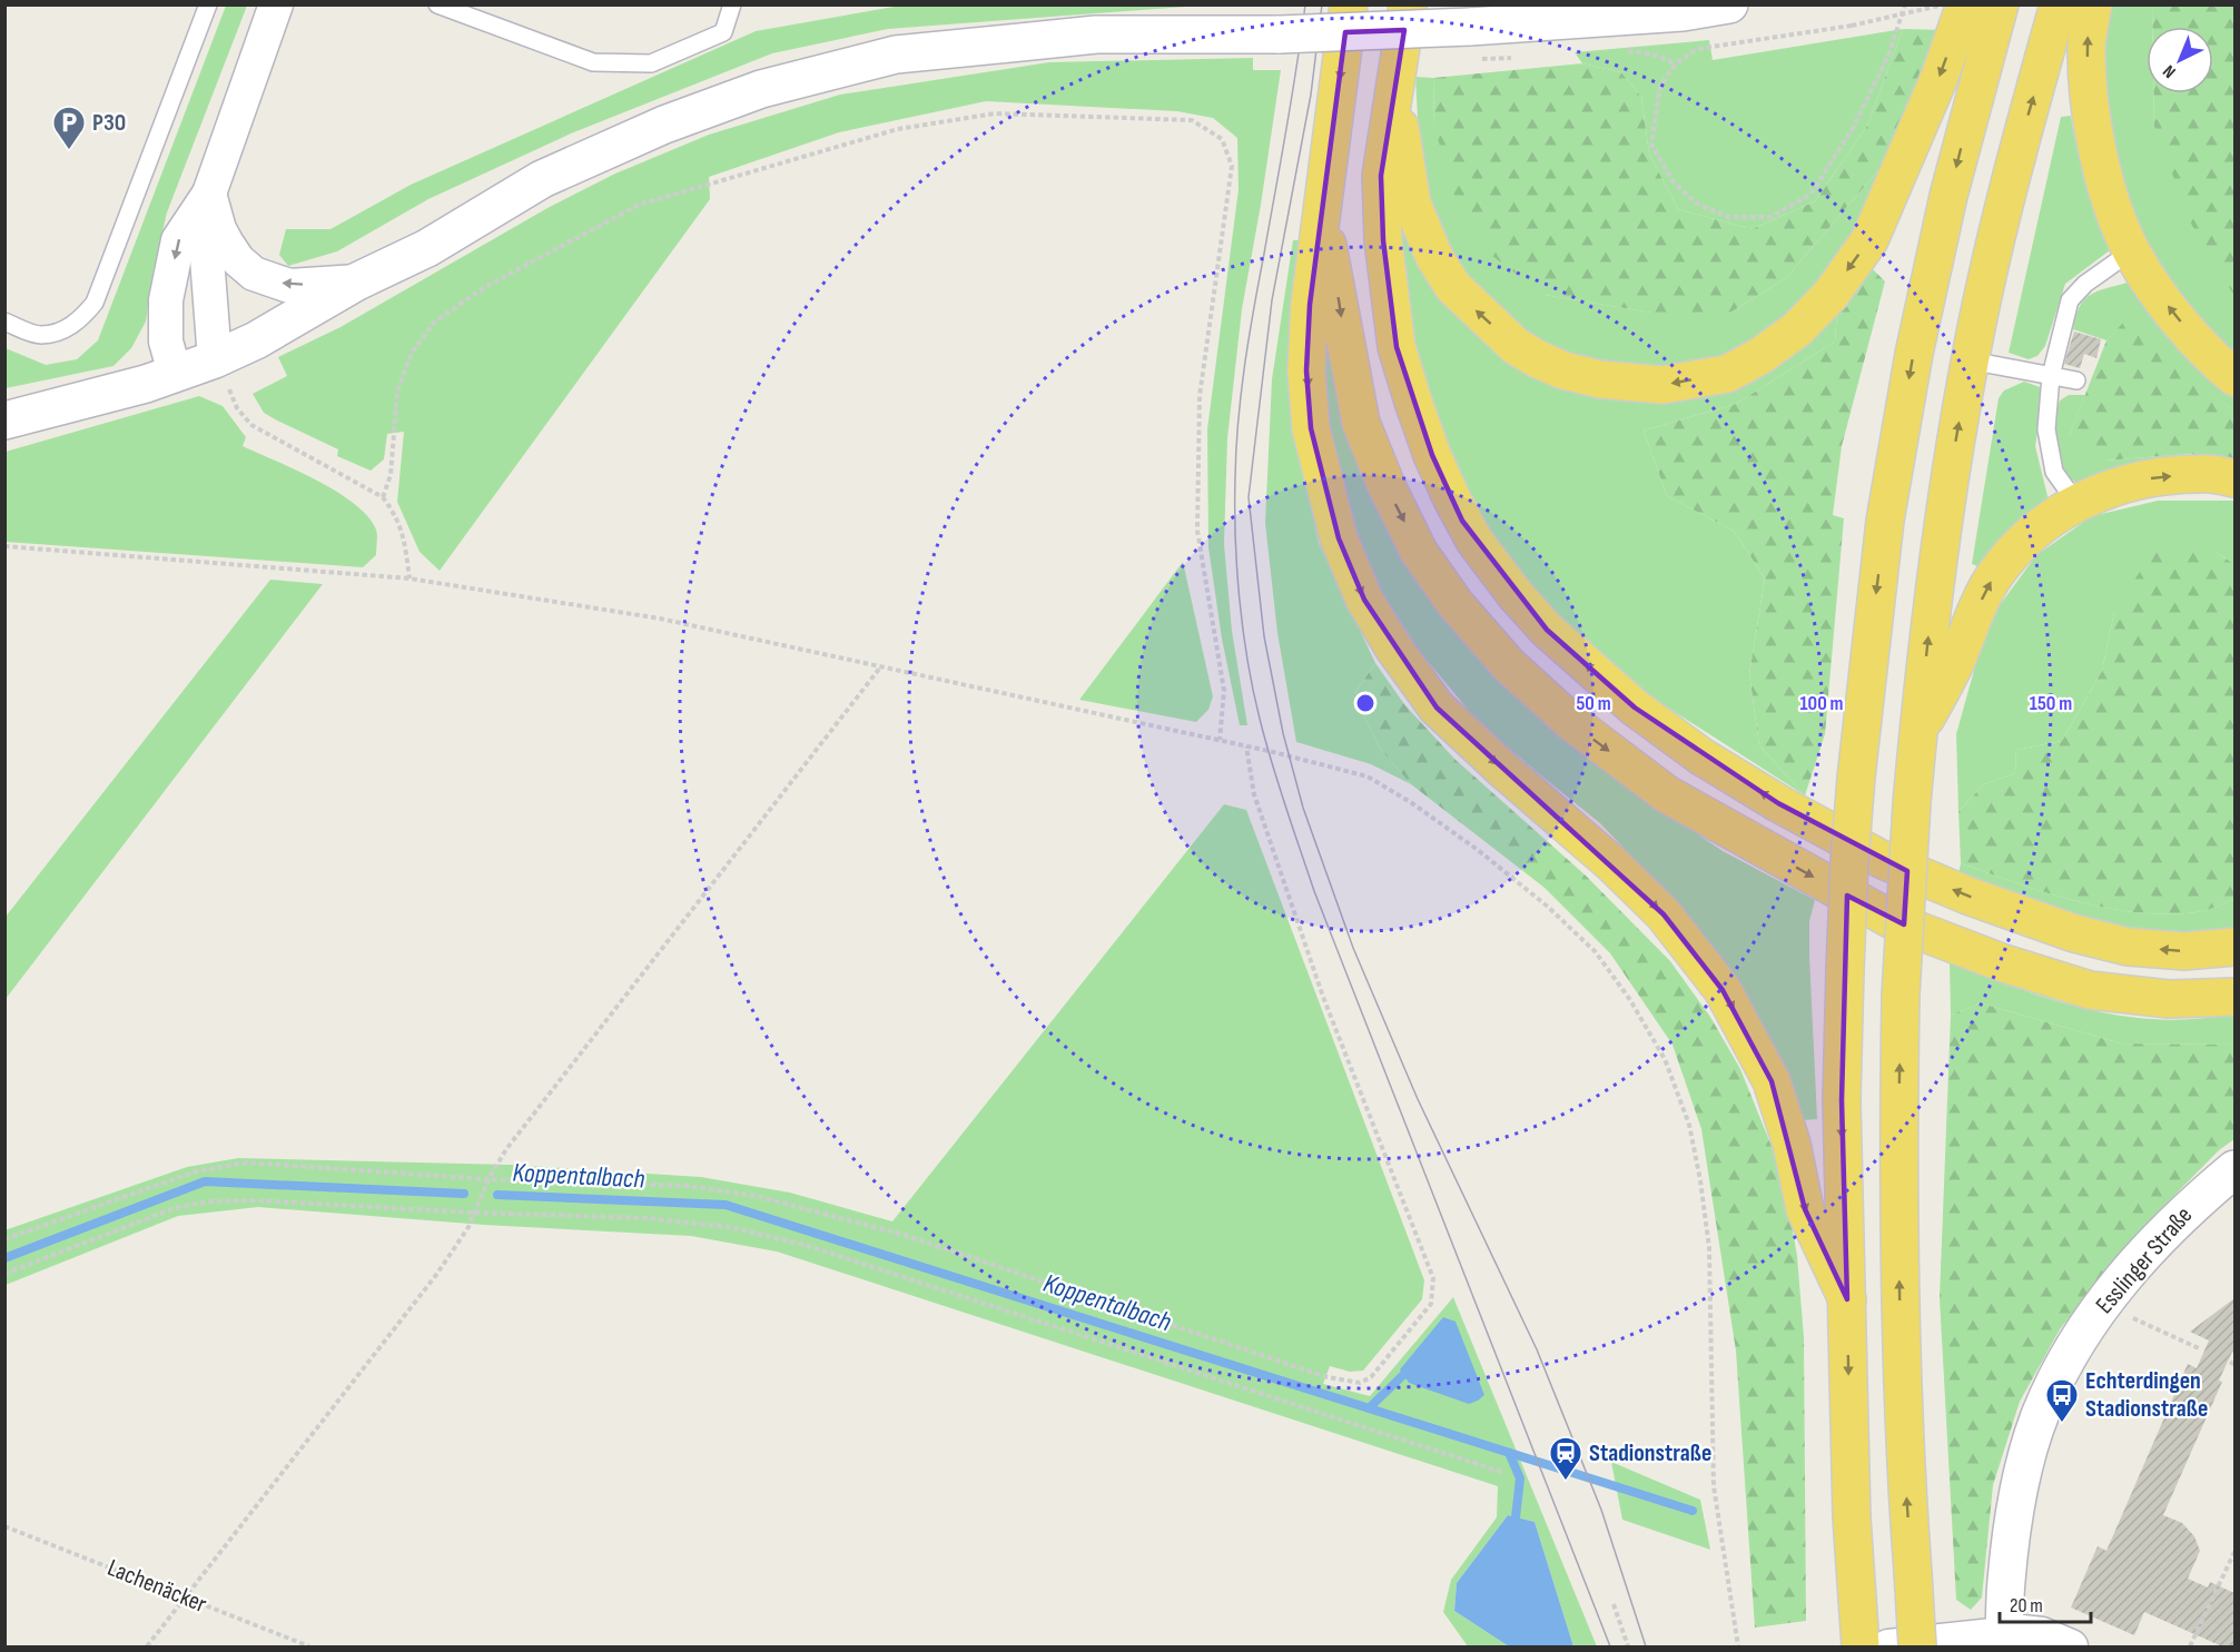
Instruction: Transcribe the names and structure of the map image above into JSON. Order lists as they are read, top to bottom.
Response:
{
  "streets": {
    "main road": ["Esslinger Straße"],
    "path": ["Lachenäcker"]
  },
  "water": ["Koppentalbach"],
  "places": {
    "parking": ["P30"],
    "bus stop": ["Echterdingen Stadionstraße"],
    "station": ["Stadionstraße"]
  },
  "scale_bar": "20 m",
  "north": "bottom left",
  "rings": ["50 m", "100 m", "150 m"]
}
